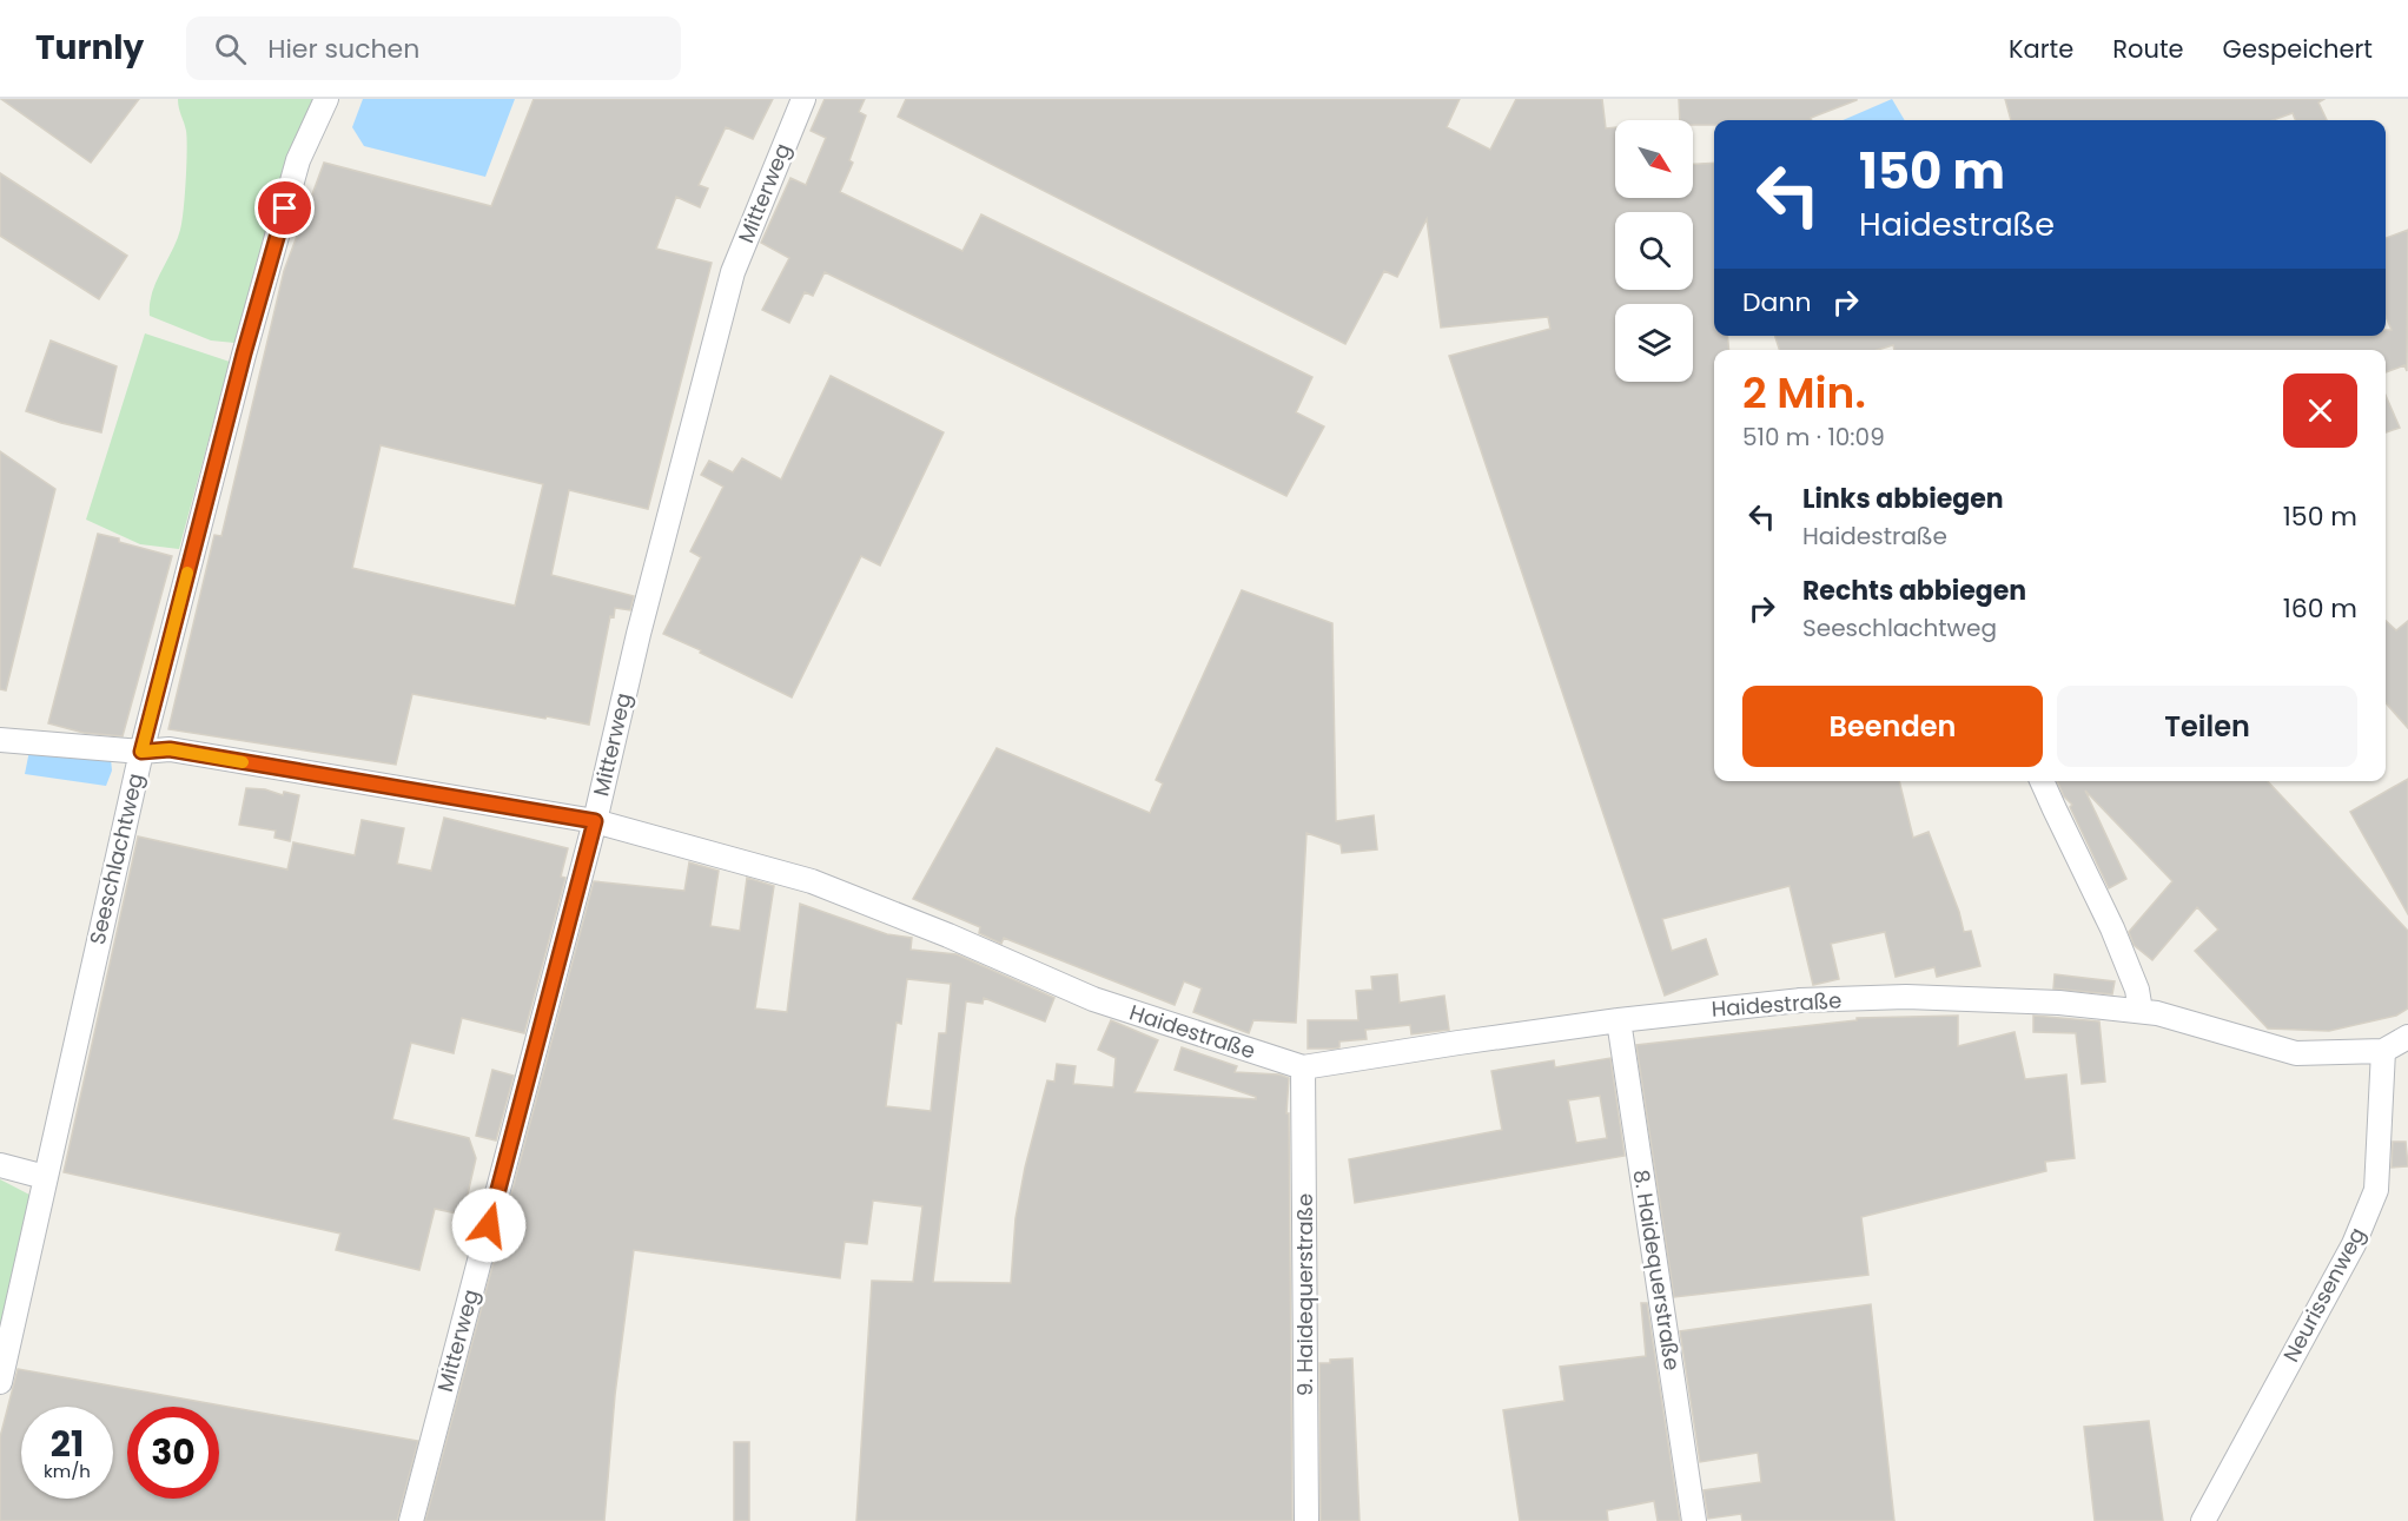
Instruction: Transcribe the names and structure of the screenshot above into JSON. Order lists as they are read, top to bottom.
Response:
{
  "streets": {
    "street": [
      "Mitterweg",
      "Seeschlachtweg",
      "Haidestraße",
      "8. Haidequerstraße",
      "9. Haidequerstraße",
      "Neurissenweg"
    ]
  },
  "crossings": [
    ["Mitterweg", "Haidestraße"],
    ["Seeschlachtweg", "Haidestraße"],
    ["Haidestraße", "8. Haidequerstraße"],
    ["Haidestraße", "9. Haidequerstraße"],
    ["Haidestraße", "Neurissenweg"]
  ],
  "north": "bottom right",
  "page": {
    "header": "Turnly",
    "search": "Hier suchen",
    "nav": ["Karte", "Route", "Gespeichert"],
    "turn": ["150 m", "Haidestraße"],
    "then": "Dann",
    "heading": ["2 Min.", "510 m · 10:09"],
    "list": [
      {
        "name": "Links abbiegen",
        "note": "Haidestraße",
        "value": "150 m"
      },
      {
        "name": "Rechts abbiegen",
        "note": "Seeschlachtweg",
        "value": "160 m"
      }
    ],
    "buttons": ["Beenden", "Teilen"],
    "speed": "21 km/h",
    "limit": "30"
  }
}
